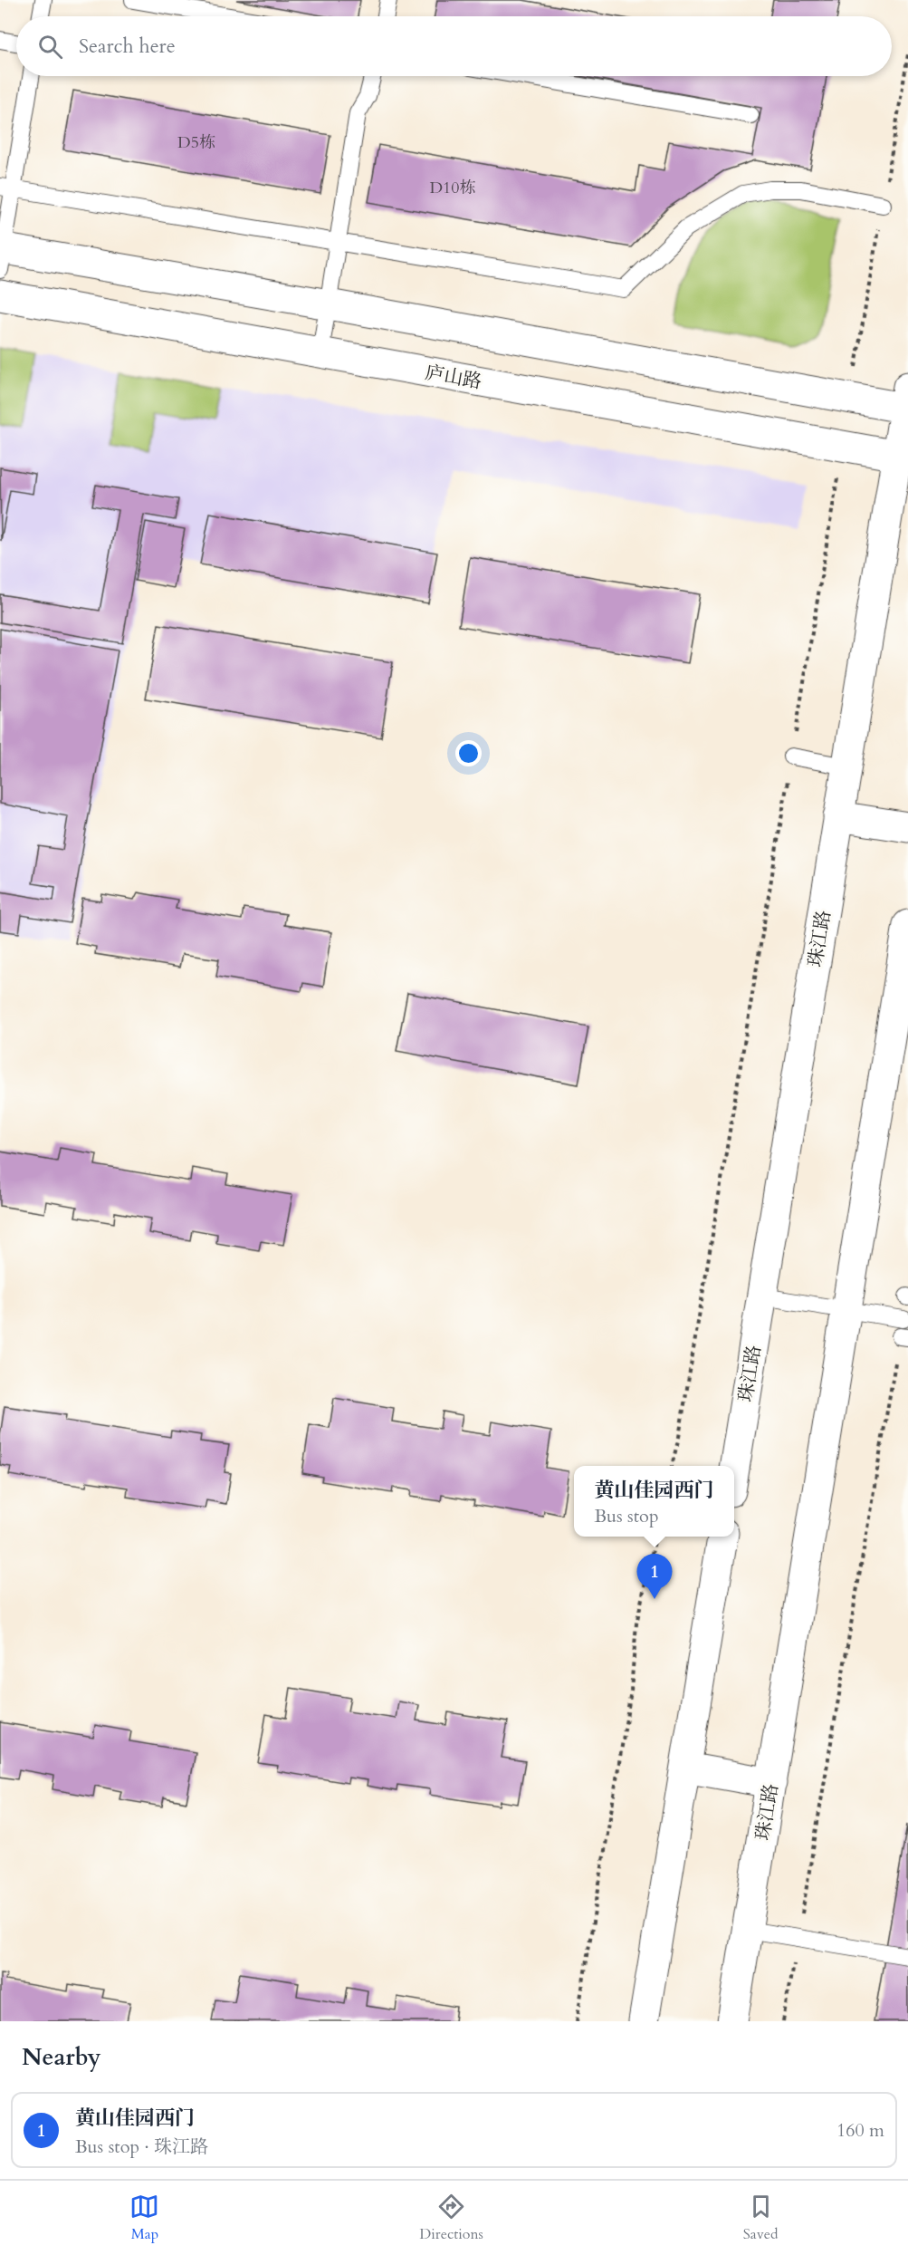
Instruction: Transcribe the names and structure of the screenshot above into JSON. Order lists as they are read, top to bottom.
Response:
{
  "streets": {
    "street": ["庐山路", "珠江路"]
  },
  "crossings": [
    ["庐山路", "珠江路"]
  ],
  "house_numbers": ["D5栋", "D10栋"],
  "page": {
    "search": "Search here",
    "popup": ["黄山佳园西门", "Bus stop"],
    "pins": "1",
    "heading": "Nearby",
    "list": [
      {
        "mark": "1",
        "name": "黄山佳园西门",
        "note": "Bus stop · 珠江路",
        "value": "160 m"
      }
    ],
    "nav": ["Map", "Directions", "Saved"]
  }
}
